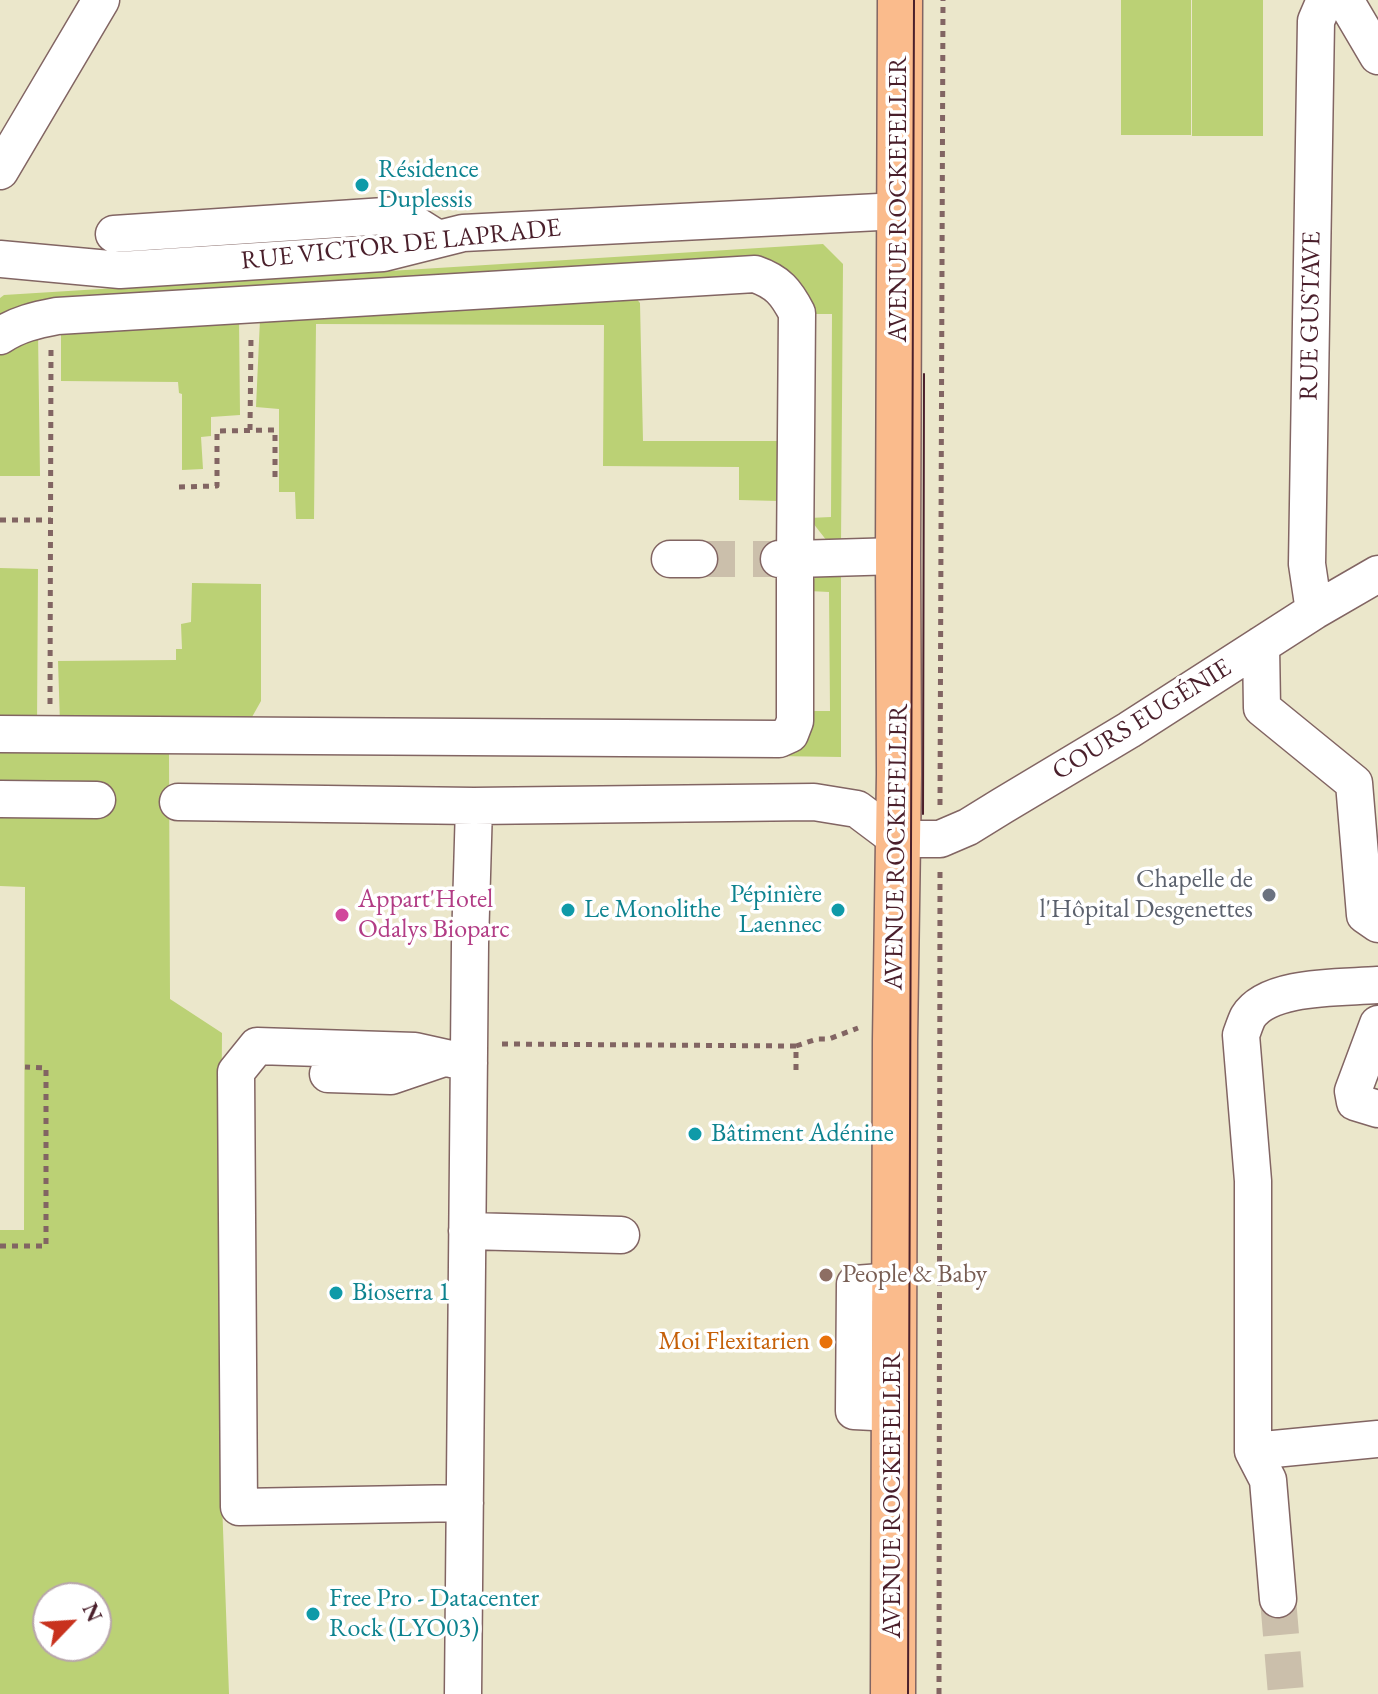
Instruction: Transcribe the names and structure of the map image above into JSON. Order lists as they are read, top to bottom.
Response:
{
  "streets": {
    "main road": ["AVENUE ROCKEFELLER"],
    "street": ["RUE VICTOR DE LAPRADE", "RUE GUSTAVE", "COURS EUGÉNIE"]
  },
  "crossings": [
    ["AVENUE ROCKEFELLER", "RUE VICTOR DE LAPRADE"],
    ["AVENUE ROCKEFELLER", "COURS EUGÉNIE"],
    ["RUE GUSTAVE", "COURS EUGÉNIE"]
  ],
  "places": [
    "Résidence Duplessis",
    "Chapelle de l'Hôpital Desgenettes",
    "Le Monolithe",
    "Pépinière Laennec",
    "Appart'Hotel Odalys Bioparc",
    "Bâtiment Adénine",
    "People & Baby",
    "Bioserra 1",
    "Moi Flexitarien",
    "Free Pro - Datacenter Rock (LYO03)"
  ],
  "north": "top right"
}
